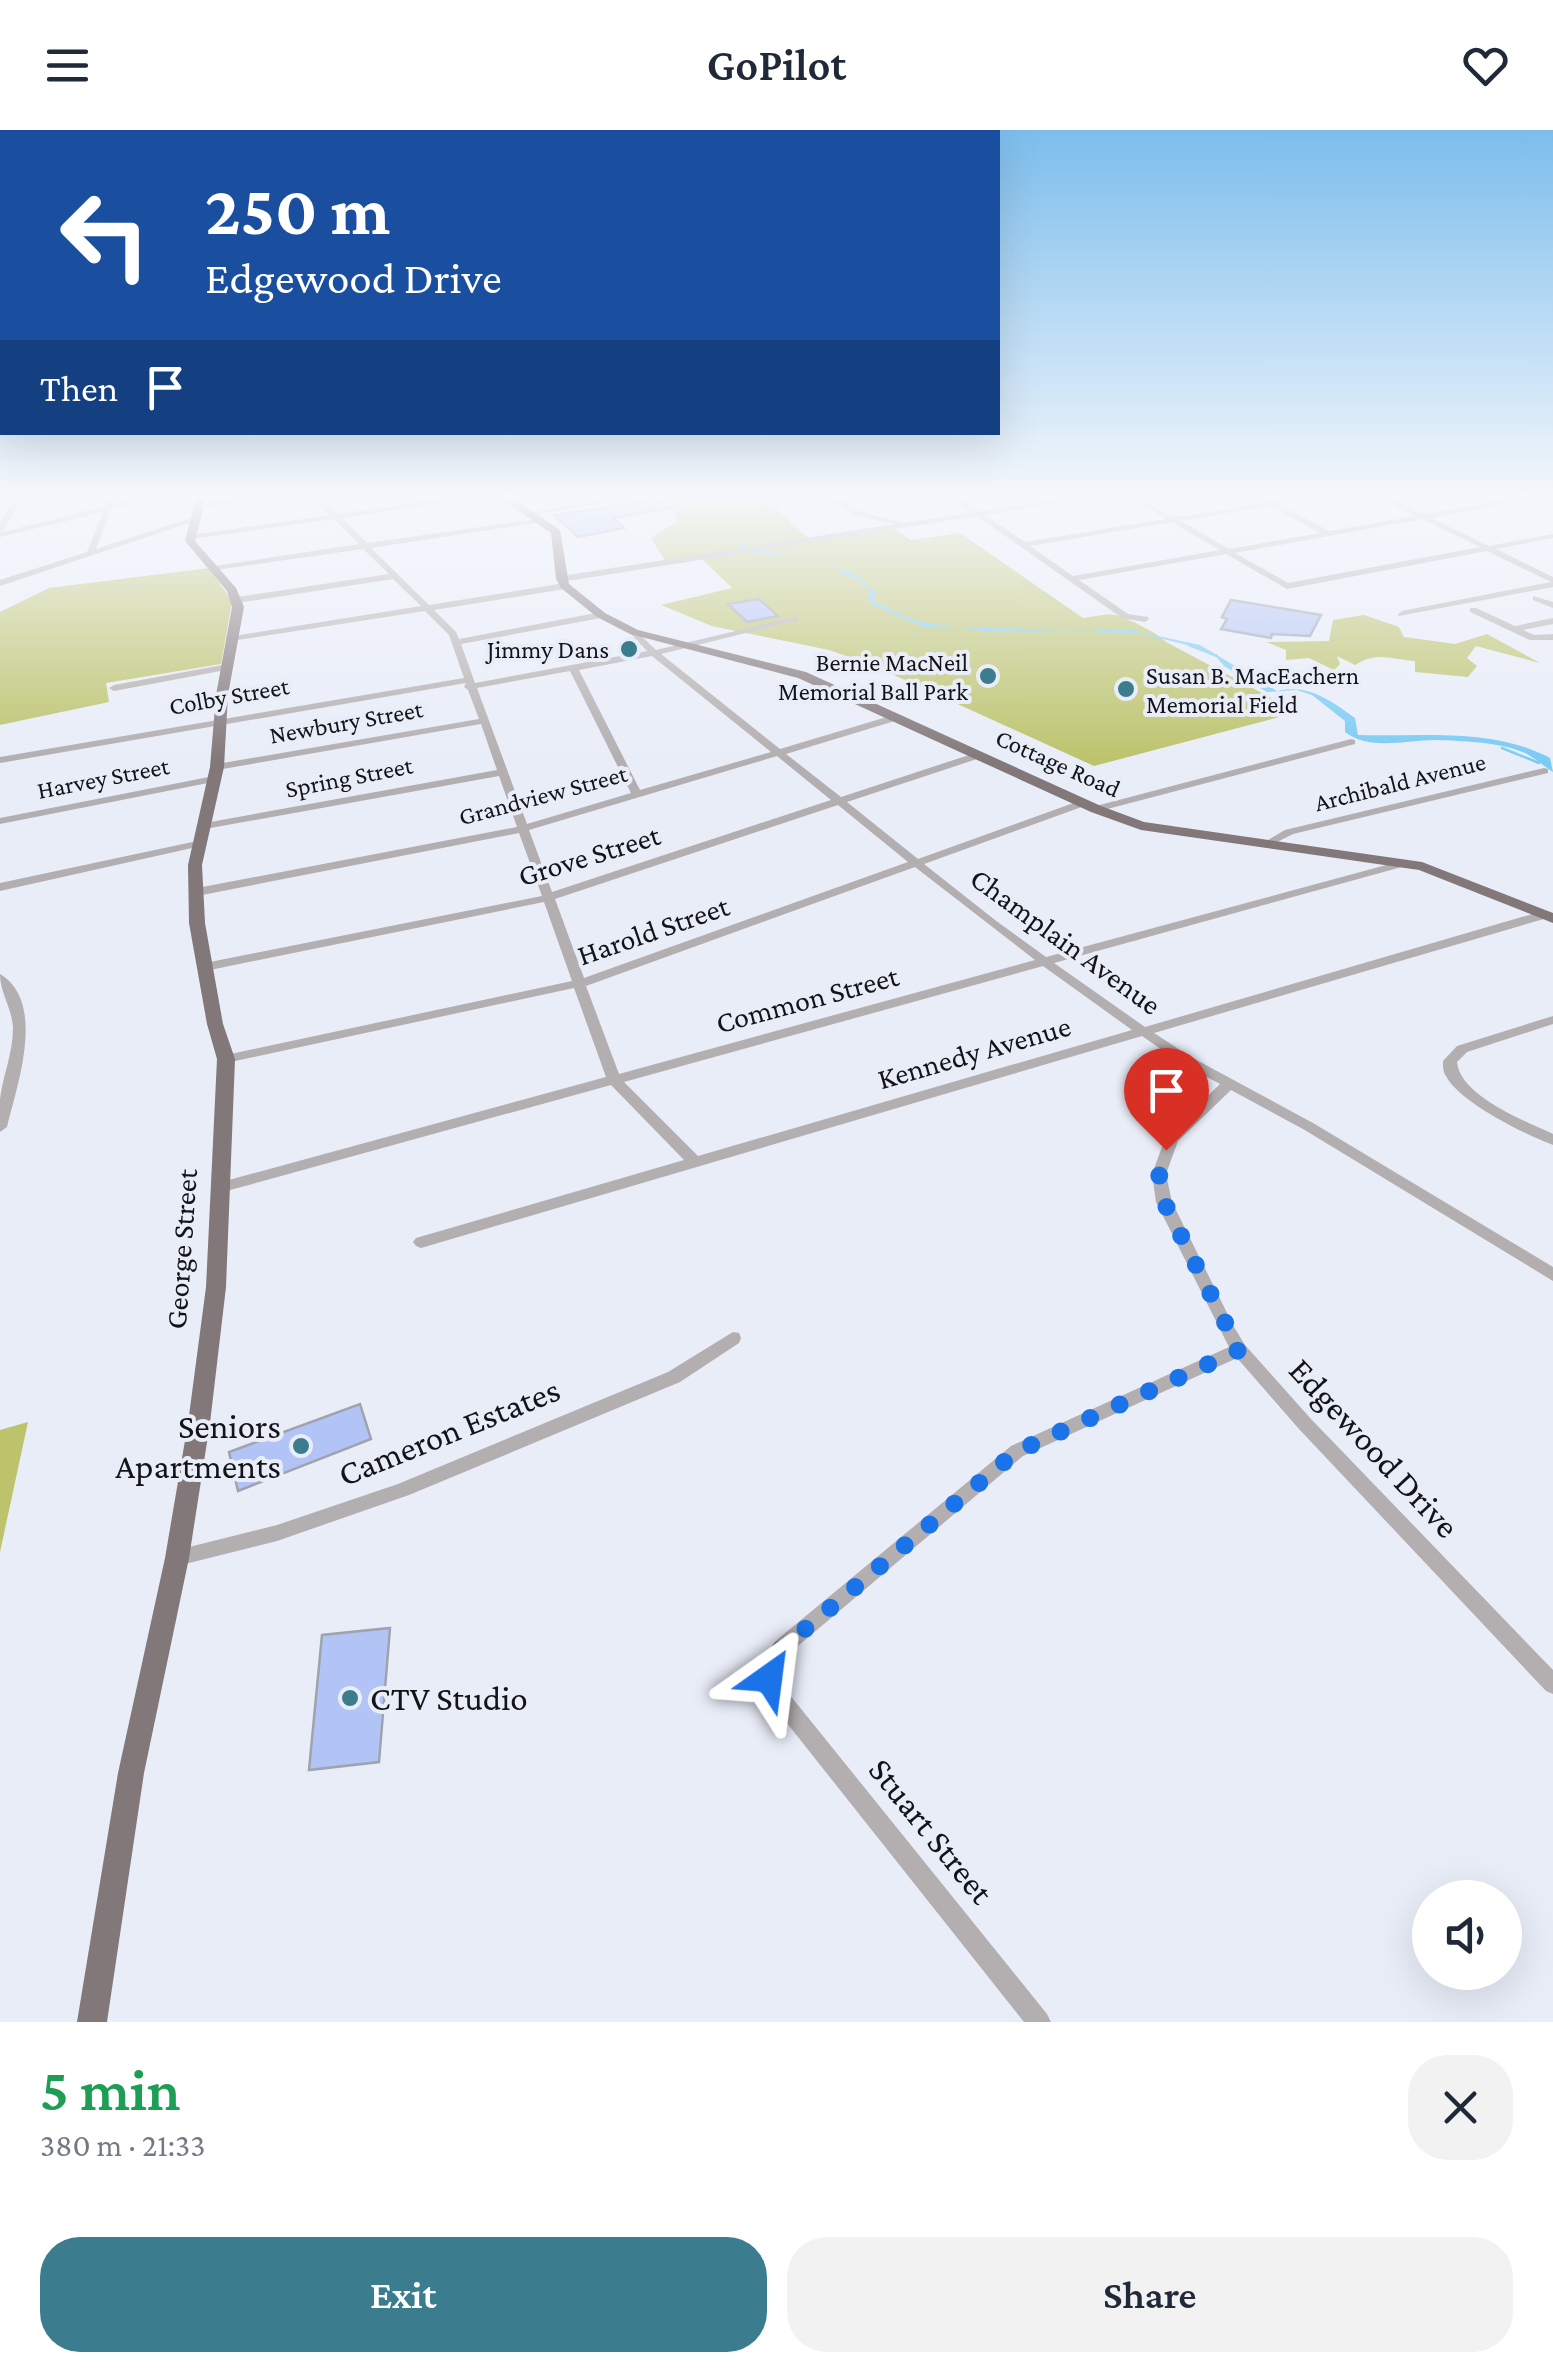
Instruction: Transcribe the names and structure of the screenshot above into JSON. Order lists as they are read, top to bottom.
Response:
{
  "streets": {
    "main road": ["Cottage Road", "George Street"],
    "street": [
      "Colby Street",
      "Newbury Street",
      "Spring Street",
      "Harvey Street",
      "Archibald Avenue",
      "Grandview Street",
      "Grove Street",
      "Harold Street",
      "Champlain Avenue",
      "Common Street",
      "Kennedy Avenue",
      "Cameron Estates",
      "Edgewood Drive",
      "Stuart Street"
    ]
  },
  "crossings": [
    ["Colby Street", "Cottage Road"],
    ["Colby Street", "Champlain Avenue"],
    ["Colby Street", "George Street"],
    ["Newbury Street", "Harvey Street"],
    ["Newbury Street", "George Street"],
    ["Cottage Road", "Archibald Avenue"],
    ["Cottage Road", "Grandview Street"],
    ["Cottage Road", "Grove Street"],
    ["Cottage Road", "Harold Street"],
    ["Cottage Road", "Champlain Avenue"],
    ["Cottage Road", "Common Street"],
    ["Cottage Road", "Kennedy Avenue"],
    ["Spring Street", "George Street"],
    ["Harvey Street", "George Street"],
    ["Grandview Street", "Champlain Avenue"],
    ["Grandview Street", "George Street"],
    ["Grove Street", "Champlain Avenue"],
    ["Grove Street", "George Street"],
    ["Harold Street", "Champlain Avenue"],
    ["Harold Street", "George Street"],
    ["Champlain Avenue", "Common Street"],
    ["Champlain Avenue", "Kennedy Avenue"],
    ["Champlain Avenue", "Edgewood Drive"],
    ["Common Street", "George Street"],
    ["George Street", "Cameron Estates"],
    ["Edgewood Drive", "Stuart Street"]
  ],
  "places": [
    "Jimmy Dans",
    "Bernie MacNeil Memorial Ball Park",
    "Susan B. MacEachern Memorial Field",
    "Seniors Apartments",
    "CTV Studio"
  ],
  "page": {
    "header": "GoPilot",
    "turn": ["250 m", "Edgewood Drive"],
    "then": "Then",
    "heading": ["5 min", "380 m · 21:33"],
    "buttons": ["Exit", "Share"]
  }
}
